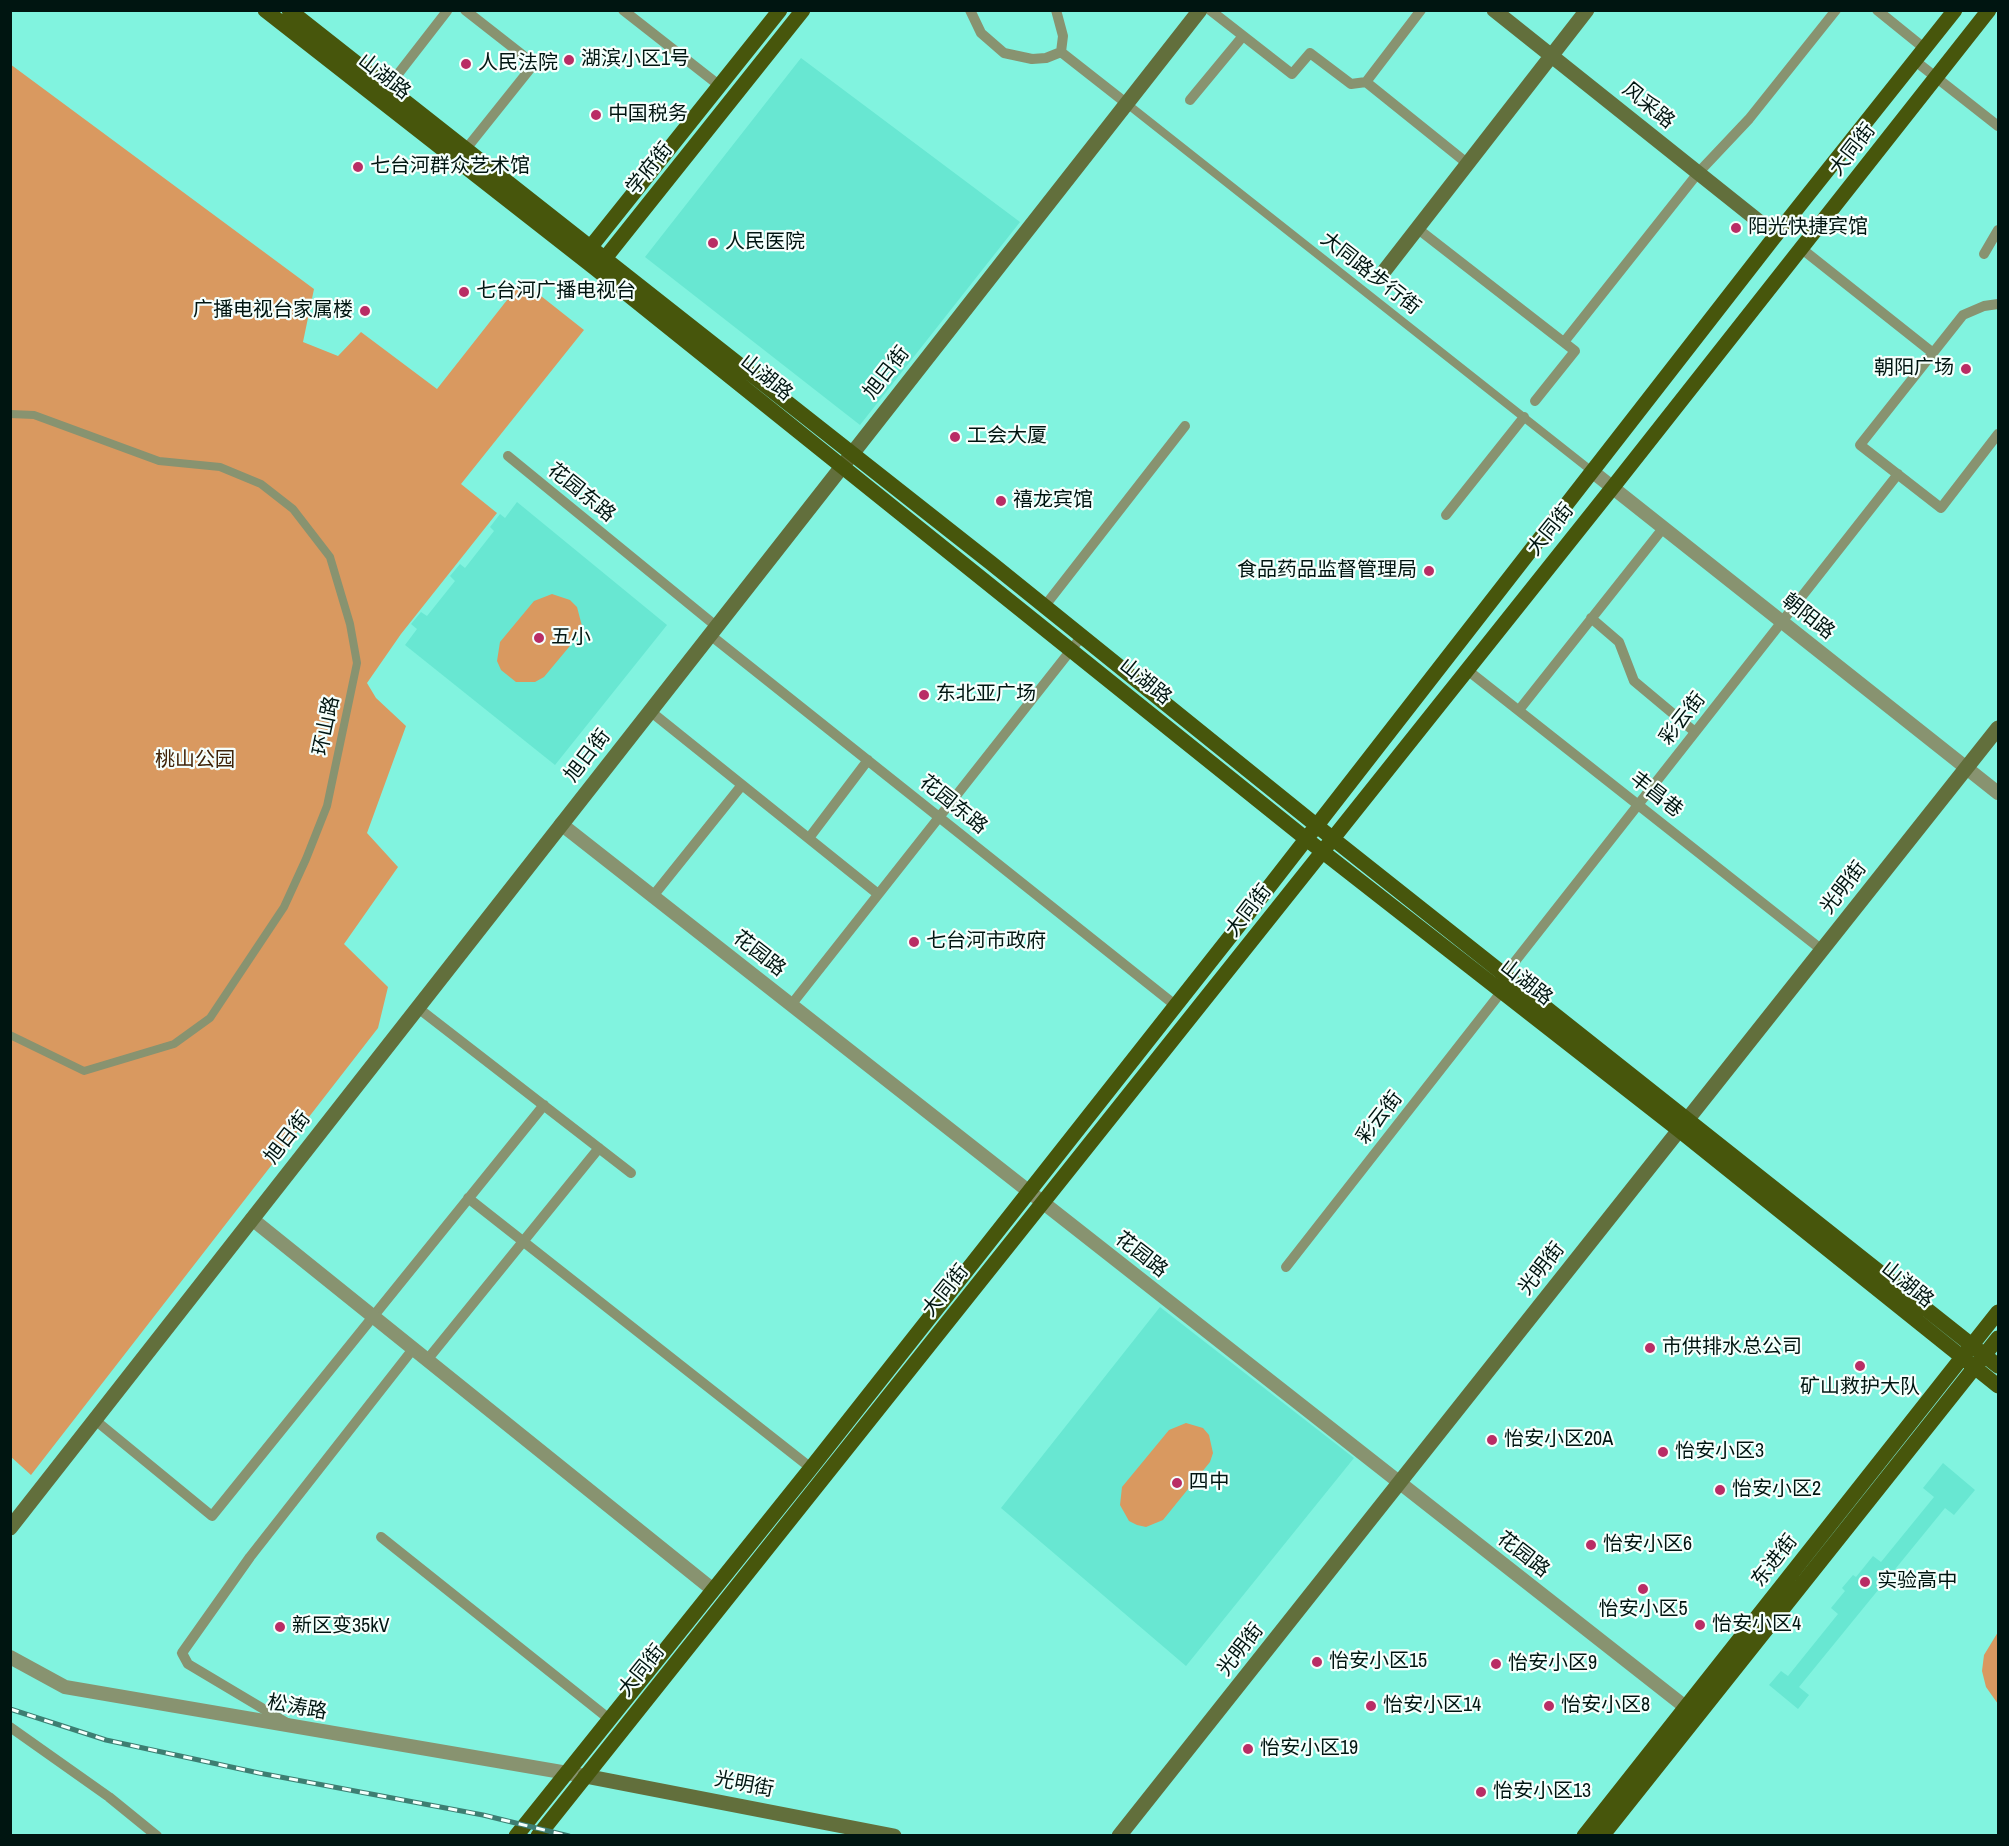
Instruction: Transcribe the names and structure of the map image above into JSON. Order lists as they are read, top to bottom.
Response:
{
  "streets": {
    "main road": [
      "山湖路",
      "风采路",
      "大同街",
      "学府街",
      "旭日街",
      "光明街",
      "东进街"
    ],
    "street": [
      "大同路步行街",
      "花园东路",
      "朝阳路",
      "彩云街",
      "环山路",
      "丰昌巷",
      "花园路",
      "松涛路"
    ]
  },
  "crossings": [
    ["山湖路", "大同街"],
    ["山湖路", "学府街"],
    ["山湖路", "旭日街"],
    ["山湖路", "彩云街"],
    ["山湖路", "光明街"],
    ["山湖路", "东进街"],
    ["风采路", "大同街"],
    ["大同街", "大同路步行街"],
    ["大同街", "花园东路"],
    ["大同街", "朝阳路"],
    ["大同街", "丰昌巷"],
    ["大同街", "光明街"],
    ["大同街", "花园路"],
    ["大同街", "松涛路"],
    ["大同路步行街", "旭日街"],
    ["大同路步行街", "朝阳路"],
    ["旭日街", "花园东路"],
    ["旭日街", "花园路"],
    ["朝阳路", "彩云街"],
    ["朝阳路", "光明街"],
    ["彩云街", "丰昌巷"],
    ["丰昌巷", "光明街"],
    ["光明街", "花园路"],
    ["光明街", "松涛路"],
    ["花园路", "东进街"]
  ],
  "parks": ["桃山公园"],
  "places": [
    "湖滨小区1号",
    "人民法院",
    "中国税务",
    "七台河群众艺术馆",
    "阳光快捷宾馆",
    "人民医院",
    "七台河广播电视台",
    "广播电视台家属楼",
    "朝阳广场",
    "工会大厦",
    "禧龙宾馆",
    "食品药品监督管理局",
    "五小",
    "东北亚广场",
    "七台河市政府",
    "市供排水总公司",
    "矿山救护大队",
    "怡安小区20A",
    "怡安小区3",
    "四中",
    "怡安小区2",
    "怡安小区6",
    "实验高中",
    "怡安小区5",
    "怡安小区4",
    "新区变35kV",
    "怡安小区15",
    "怡安小区9",
    "怡安小区14",
    "怡安小区8",
    "怡安小区19",
    "怡安小区13"
  ]
}
